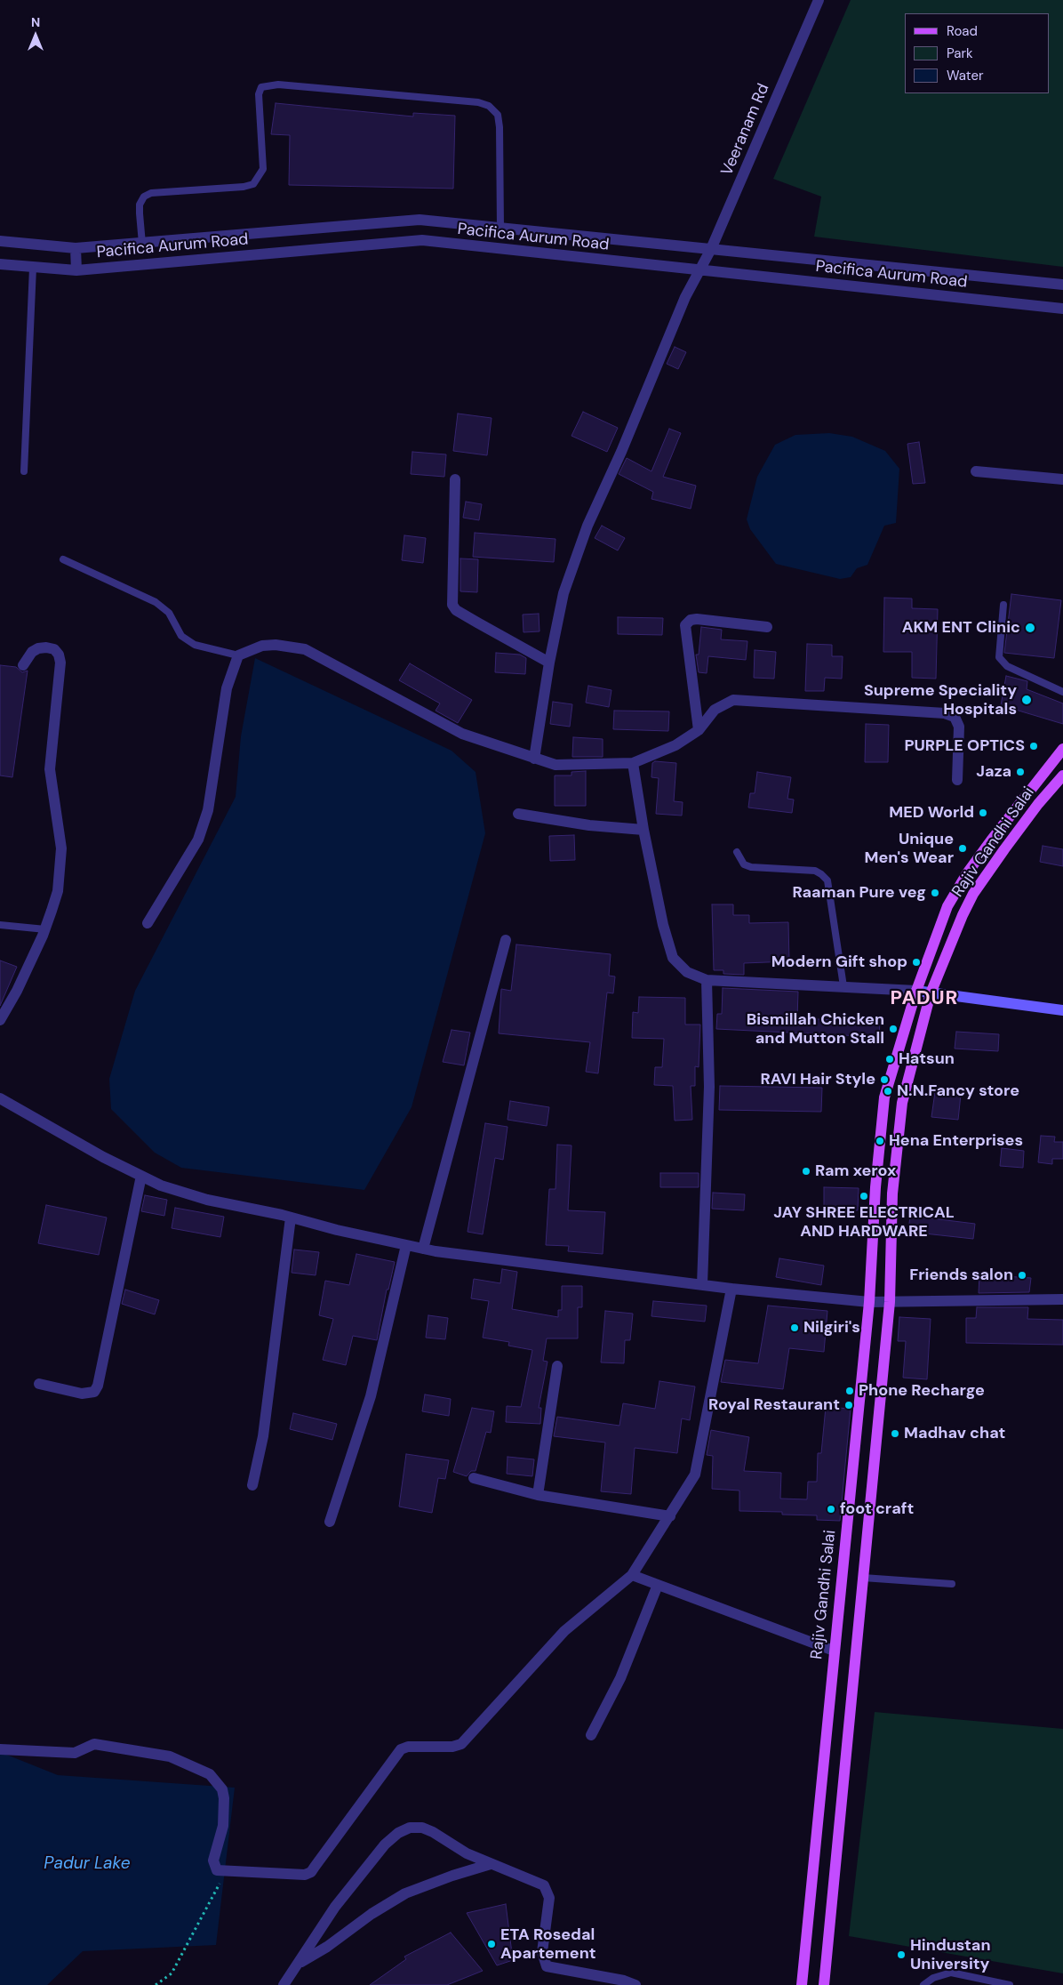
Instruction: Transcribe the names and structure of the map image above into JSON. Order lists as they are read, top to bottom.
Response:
{
  "streets": {
    "main road": ["Rajiv Gandhi Salai"],
    "street": ["Veeranam Rd", "Pacifica Aurum Road"]
  },
  "crossings": [
    ["Veeranam Rd", "Pacifica Aurum Road"]
  ],
  "districts": ["PADUR"],
  "water": ["Padur Lake"],
  "places": [
    "AKM ENT Clinic",
    "Supreme Speciality Hospitals",
    "PURPLE OPTICS",
    "Jaza",
    "MED World",
    "Unique Men's Wear",
    "Raaman Pure veg",
    "Modern Gift shop",
    "Bismillah Chicken and Mutton Stall",
    "Hatsun",
    "RAVI Hair Style",
    "N.N.Fancy store",
    "Hena Enterprises",
    "Ram xerox",
    "JAY SHREE ELECTRICAL AND HARDWARE",
    "Friends salon",
    "Nilgiri's",
    "Phone Recharge",
    "Royal Restaurant",
    "Madhav chat",
    "foot craft",
    "ETA Rosedal Apartement",
    "Hindustan University"
  ],
  "legend": ["Road", "Park", "Water"],
  "north": "top"
}
